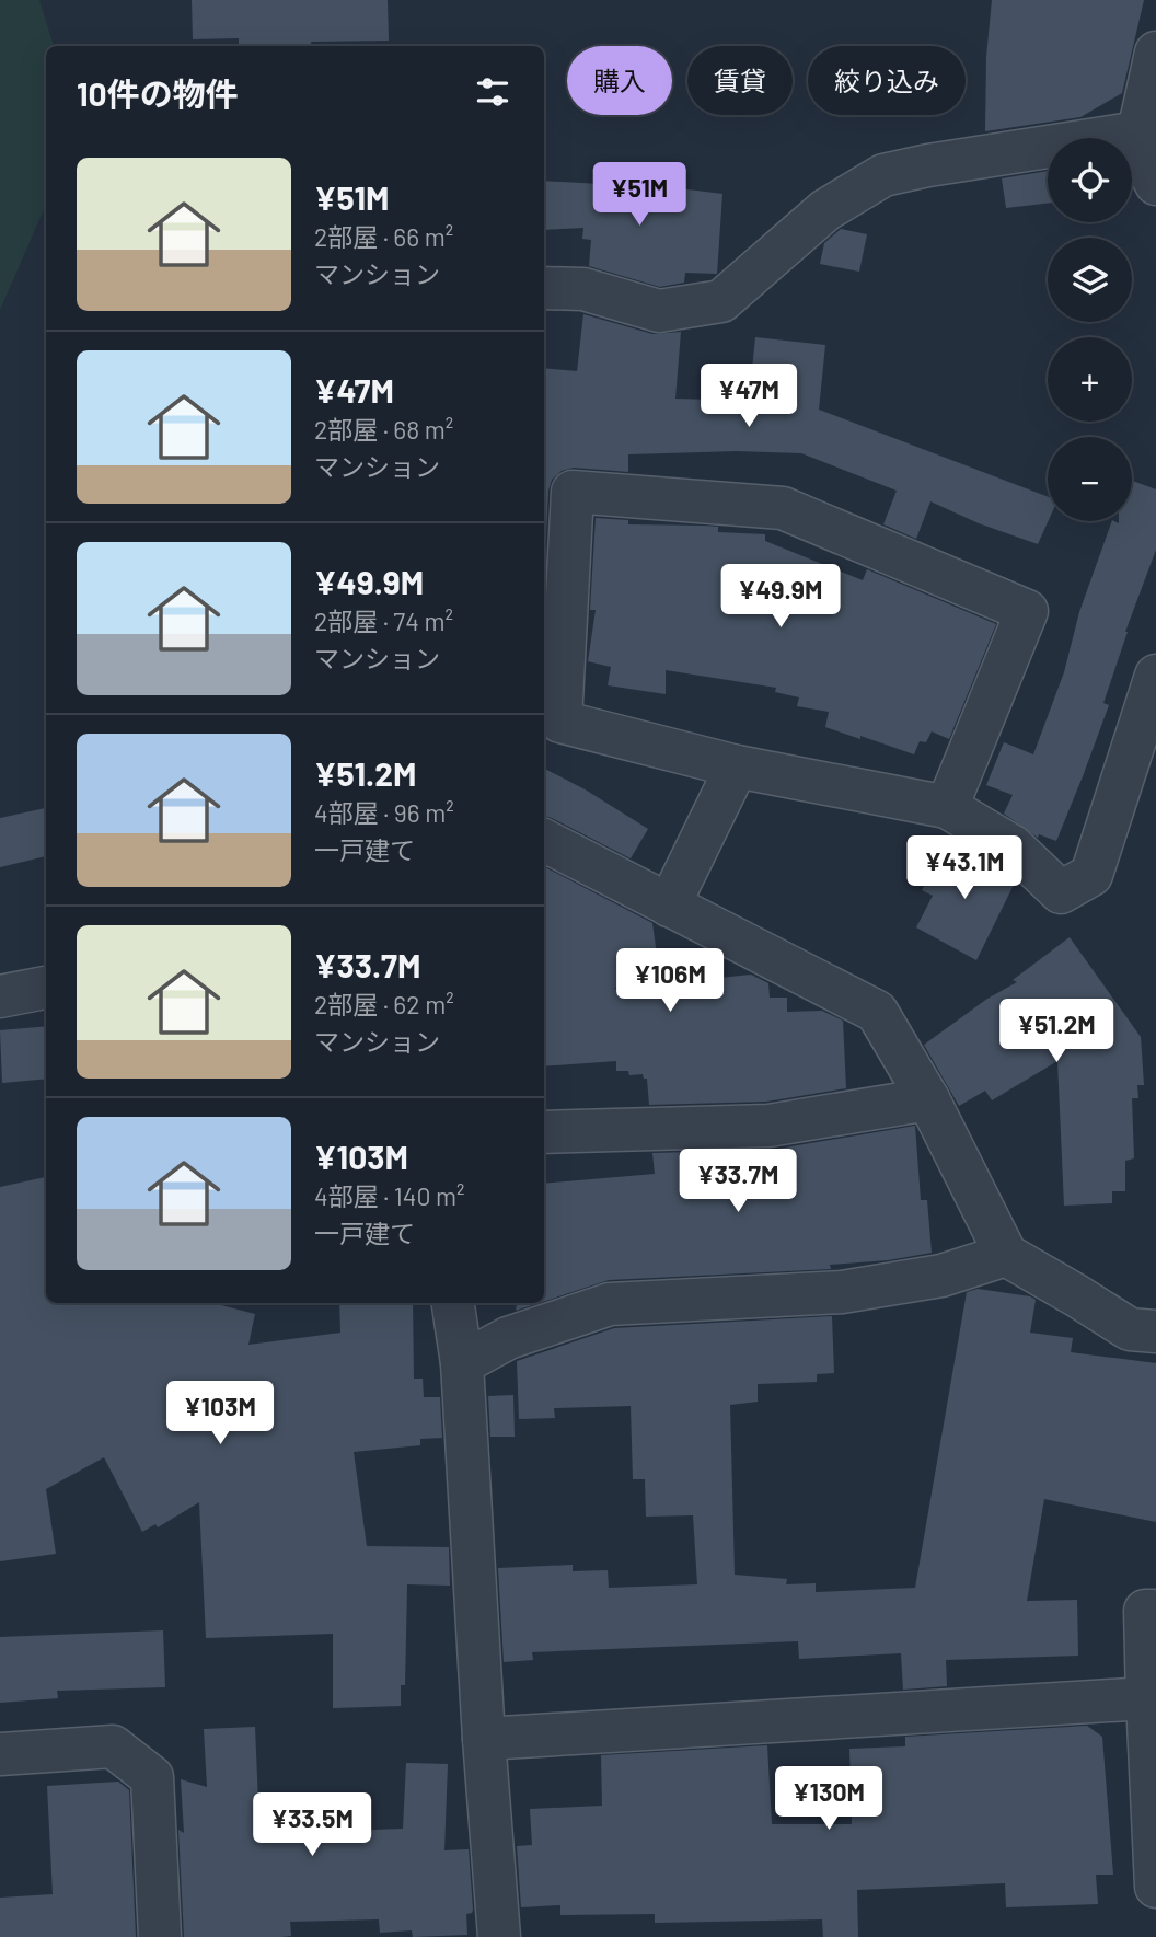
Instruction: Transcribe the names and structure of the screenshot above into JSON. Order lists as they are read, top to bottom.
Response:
{
  "page": {
    "chip": ["購入", "賃貸", "絞り込み"],
    "heading": "10件の物件",
    "map_buttons": ["+", "−"],
    "list": [
      {
        "name": "¥51M",
        "note": "2部屋 · 66 m² · マンション"
      },
      {
        "name": "¥47M",
        "note": "2部屋 · 68 m² · マンション"
      },
      {
        "name": "¥49.9M",
        "note": "2部屋 · 74 m² · マンション"
      },
      {
        "name": "¥51.2M",
        "note": "4部屋 · 96 m² · 一戸建て"
      },
      {
        "name": "¥33.7M",
        "note": "2部屋 · 62 m² · マンション"
      },
      {
        "name": "¥103M",
        "note": "4部屋 · 140 m² · 一戸建て"
      }
    ],
    "price": [
      "¥51M",
      "¥47M",
      "¥49.9M",
      "¥43.1M",
      "¥106M",
      "¥51.2M",
      "¥33.7M",
      "¥103M",
      "¥130M",
      "¥33.5M"
    ]
  }
}
